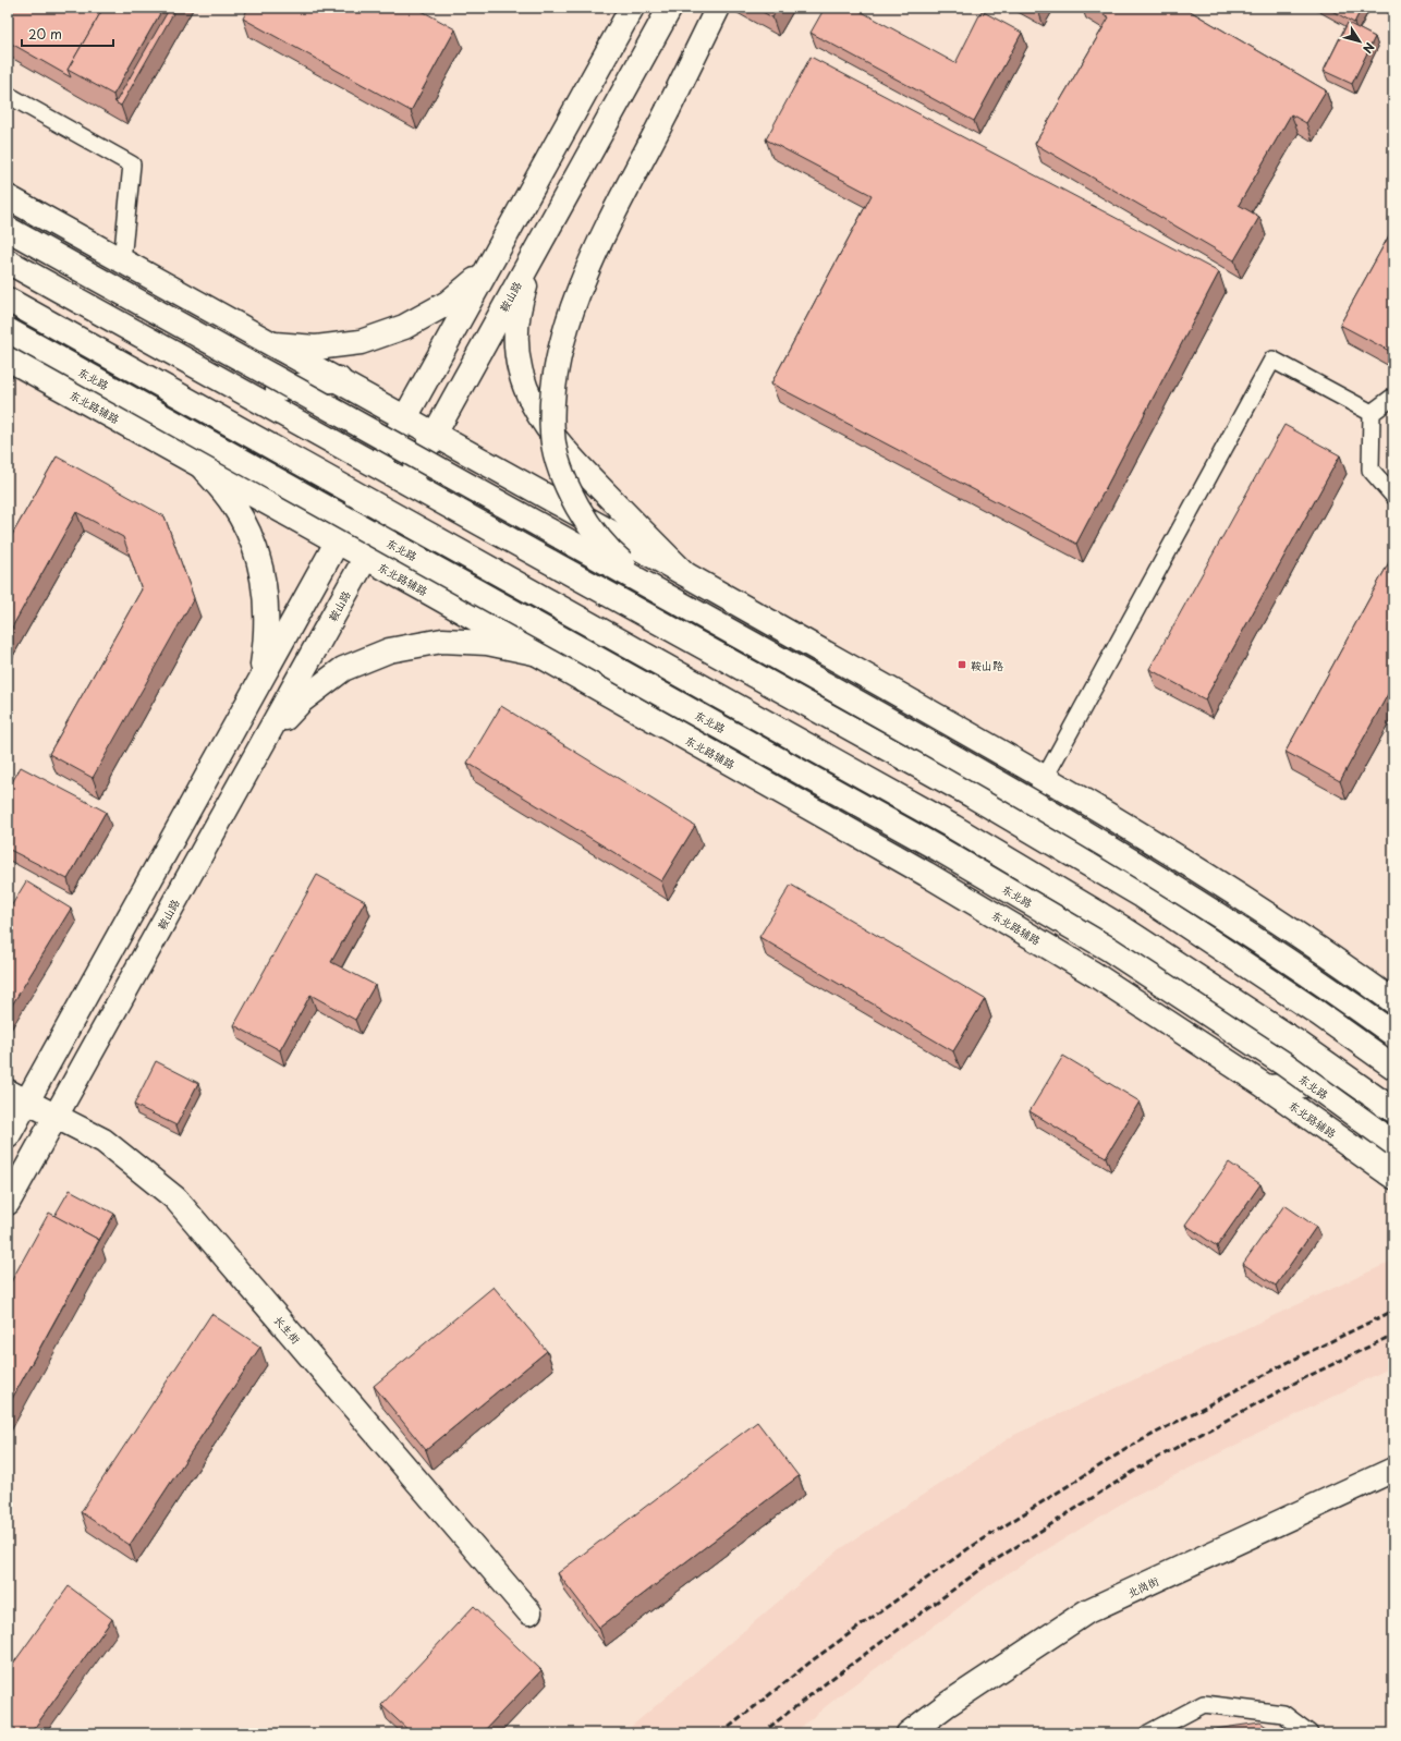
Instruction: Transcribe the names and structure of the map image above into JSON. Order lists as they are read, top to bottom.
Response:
{
  "streets": {
    "main road": [
      "鞍山路",
      "东北路",
      "东北路辅路",
      "长生街",
      "北岗街"
    ]
  },
  "crossings": [
    ["鞍山路", "东北路辅路"],
    ["鞍山路", "长生街"]
  ],
  "places": {
    "transit": ["鞍山路"]
  },
  "scale_bar": "20 m",
  "north": "bottom right"
}
